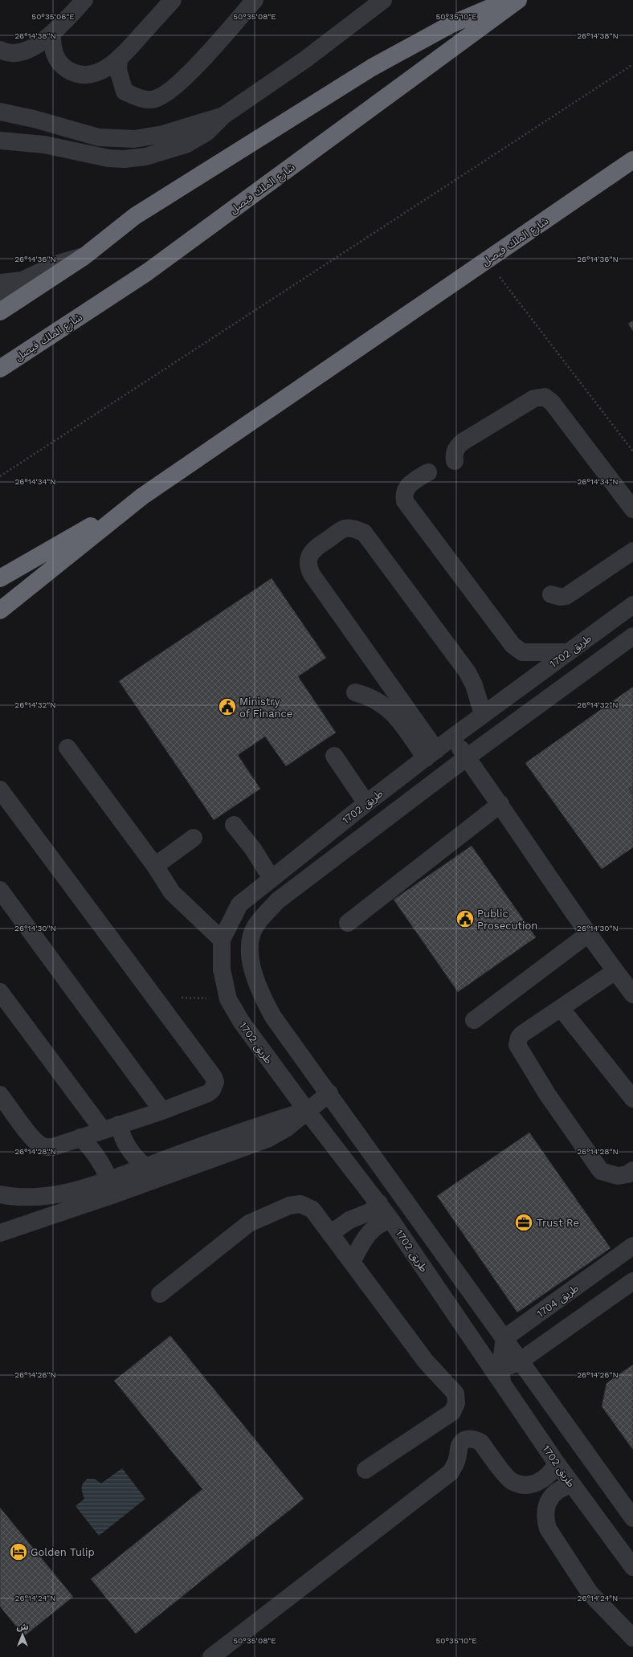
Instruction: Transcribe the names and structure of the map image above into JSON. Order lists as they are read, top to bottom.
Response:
{
  "streets": {
    "highway": ["شارع الملك فيصل"],
    "street": ["طريق 1702", "طريق 1704"]
  },
  "places": {
    "public building": ["Ministry of Finance", "Public Prosecution"],
    "office": ["Trust Re"],
    "hotel": ["Golden Tulip"]
  },
  "north": "top",
  "coordinates": [
    "50°35'06\"E",
    "50°35'08\"E",
    "50°35'10\"E",
    "26°14'38\"N",
    "26°14'36\"N",
    "26°14'34\"N",
    "26°14'32\"N",
    "26°14'30\"N",
    "26°14'28\"N",
    "26°14'26\"N",
    "26°14'24\"N"
  ]
}
